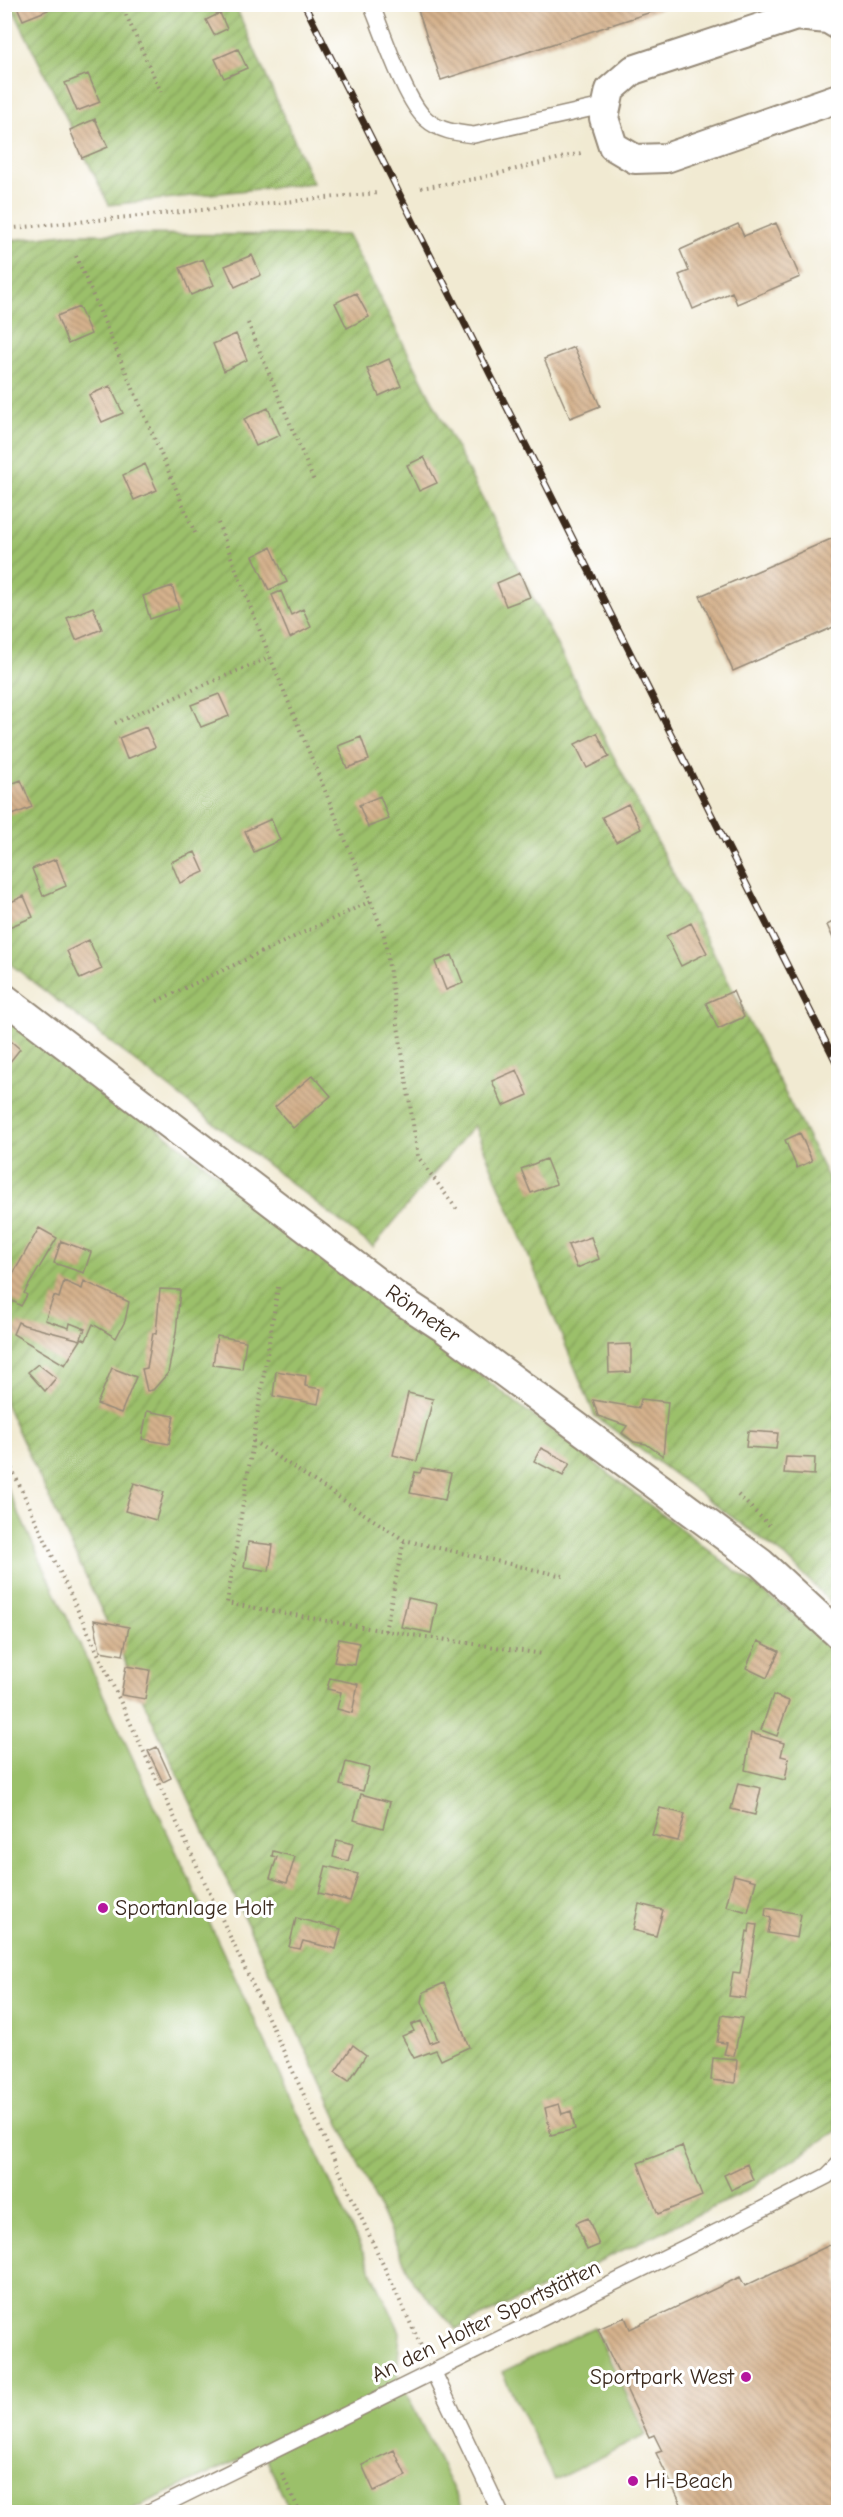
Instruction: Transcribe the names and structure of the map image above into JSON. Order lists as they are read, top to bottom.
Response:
{
  "streets": {
    "street": ["Rönneter"],
    "lane": ["An den Holter Sportstätten"]
  },
  "places": ["Sportanlage Holt", "Sportpark West", "Hi-Beach"]
}
